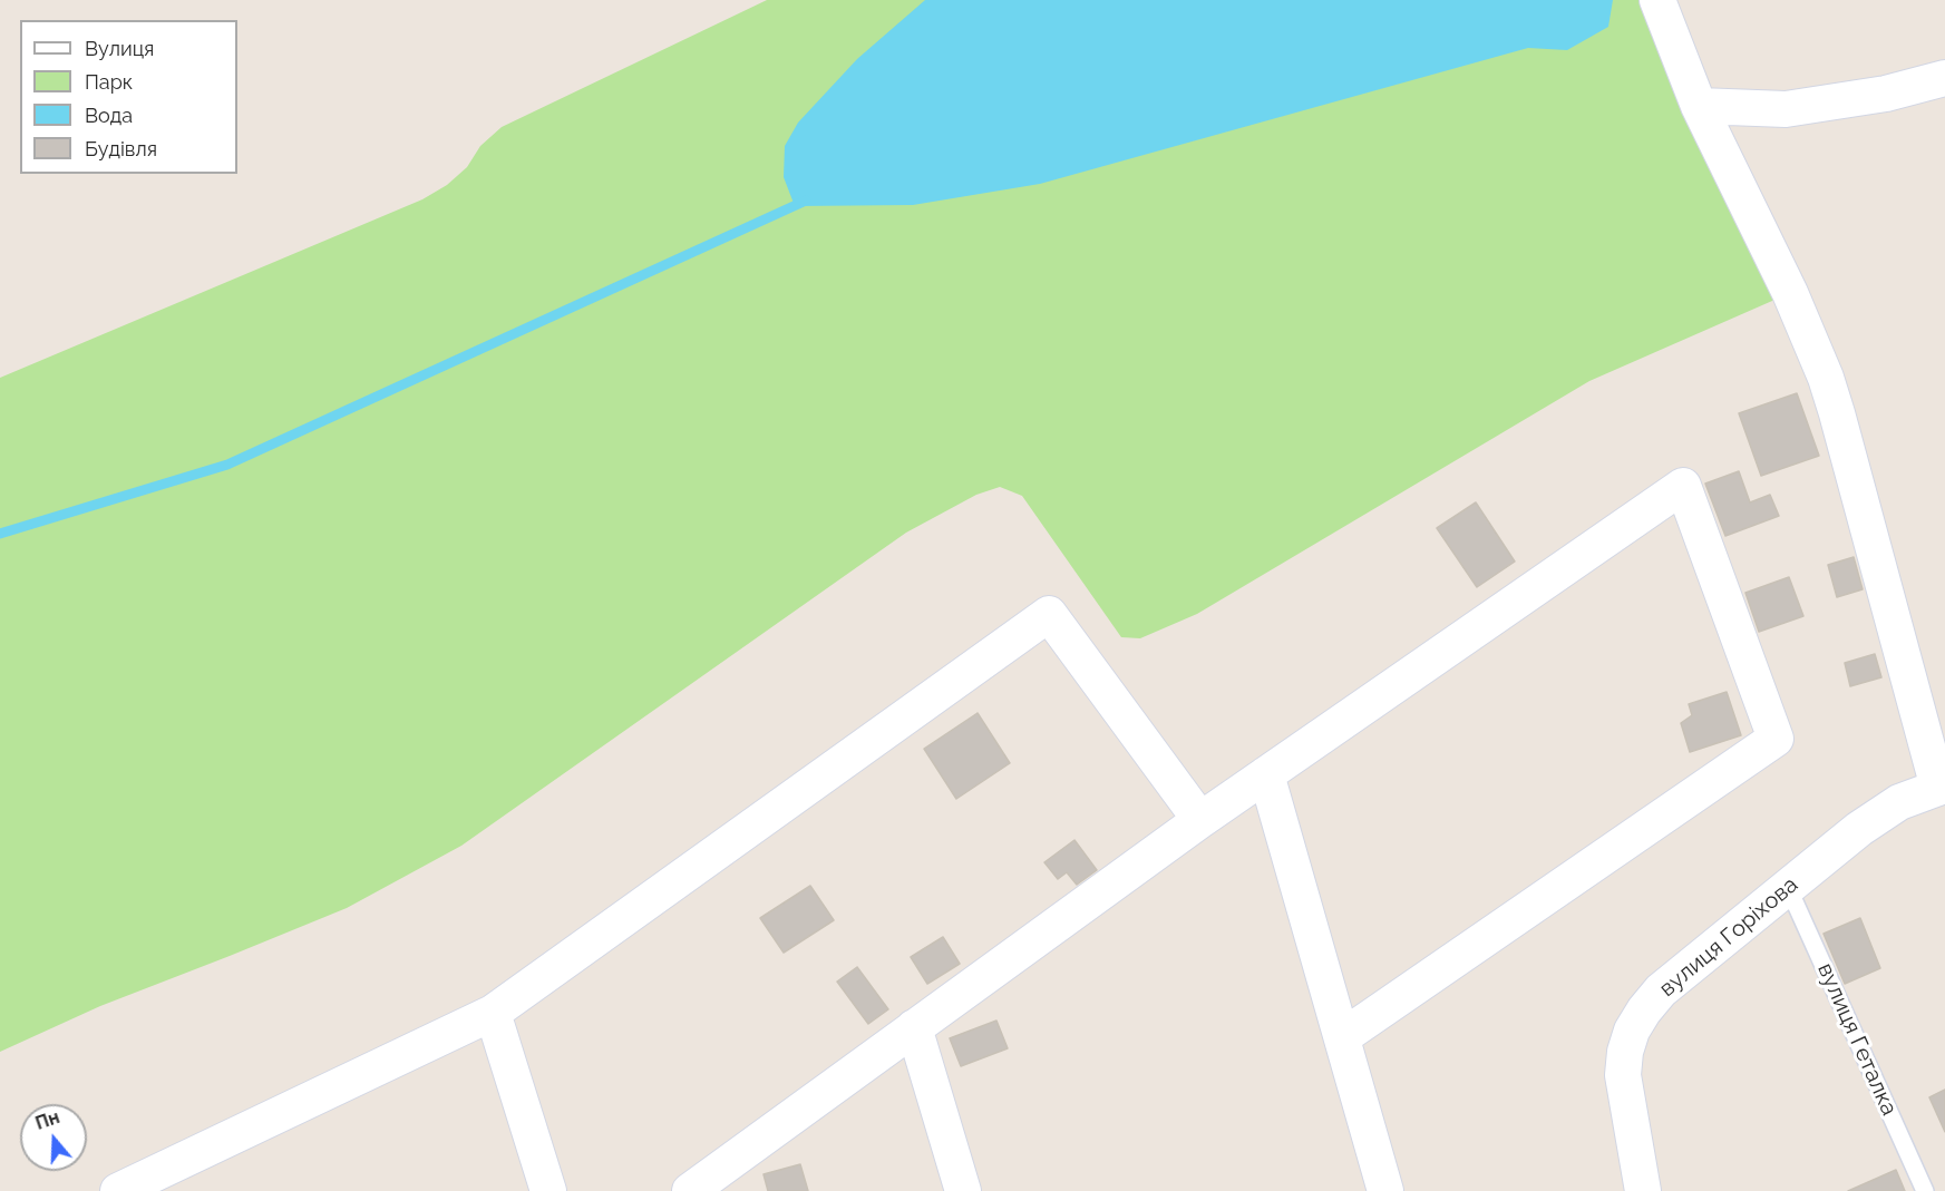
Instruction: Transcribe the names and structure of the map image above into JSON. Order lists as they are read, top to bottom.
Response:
{
  "streets": {
    "street": ["вулиця Горіхова"],
    "lane": ["вулиця Геталка"]
  },
  "crossings": [
    ["вулиця Горіхова", "вулиця Геталка"]
  ],
  "legend": [
    "Вулиця",
    "Парк",
    "Вода",
    "Будівля"
  ],
  "north": "top"
}
